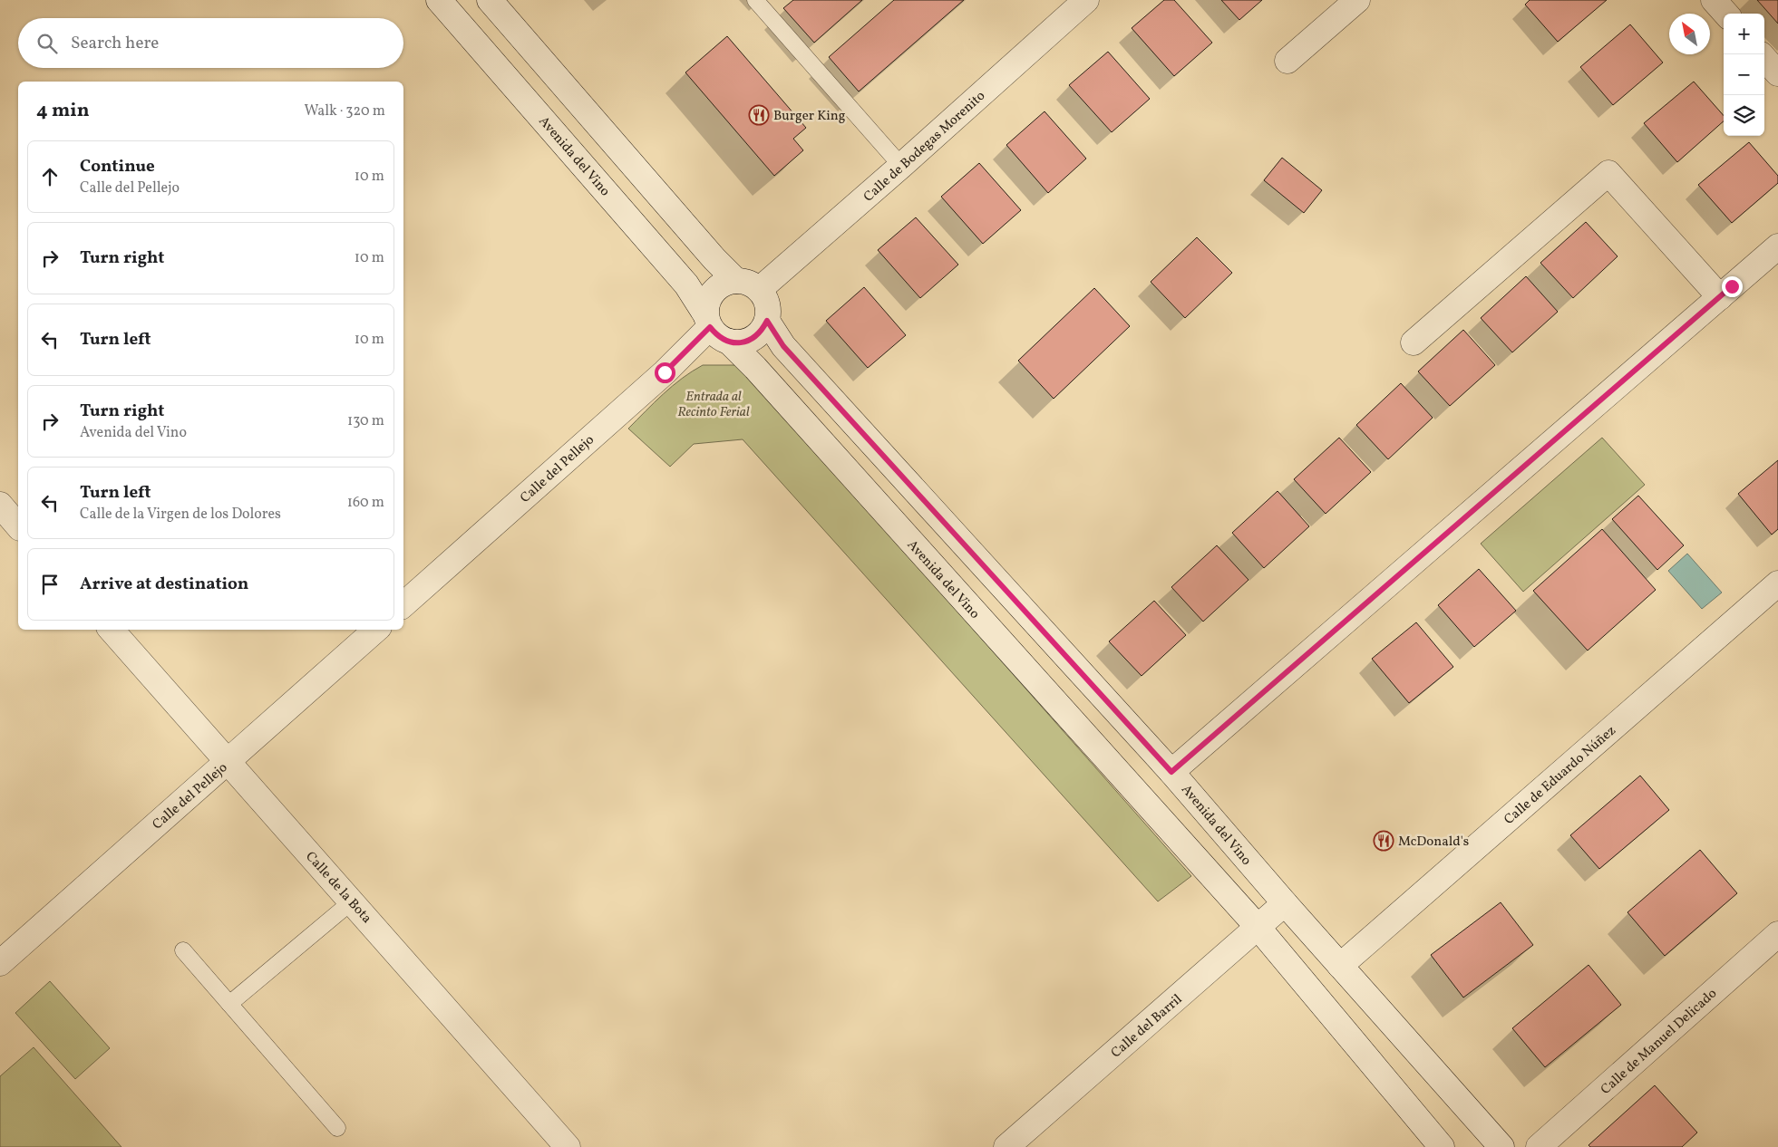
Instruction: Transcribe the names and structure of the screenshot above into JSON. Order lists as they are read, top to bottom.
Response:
{
  "streets": {
    "street": [
      "Calle de Bodegas Morenito",
      "Avenida del Vino",
      "Calle del Pellejo",
      "Calle de Eduardo Núñez",
      "Calle de la Bota",
      "Calle del Barril",
      "Calle de Manuel Delicado"
    ]
  },
  "crossings": [
    ["Calle de Bodegas Morenito", "Avenida del Vino"],
    ["Calle de Bodegas Morenito", "Calle del Pellejo"],
    ["Avenida del Vino", "Calle del Pellejo"],
    ["Avenida del Vino", "Calle de Eduardo Núñez"],
    ["Avenida del Vino", "Calle del Barril"],
    ["Calle del Pellejo", "Calle de la Bota"]
  ],
  "parks": ["Entrada al Recinto Ferial"],
  "places": {
    "restaurant": ["Burger King", "McDonald's"]
  },
  "north": "top left",
  "page": {
    "map_buttons": ["+", "−"],
    "search": "Search here",
    "heading": ["4 min", "Walk · 320 m"],
    "list": [
      ["Continue", "Calle del Pellejo", "10 m"],
      ["Turn right", "10 m"],
      ["Turn left", "10 m"],
      ["Turn right", "Avenida del Vino", "130 m"],
      ["Turn left", "Calle de la Virgen de los Dolores", "160 m"],
      "Arrive at destination"
    ]
  }
}
